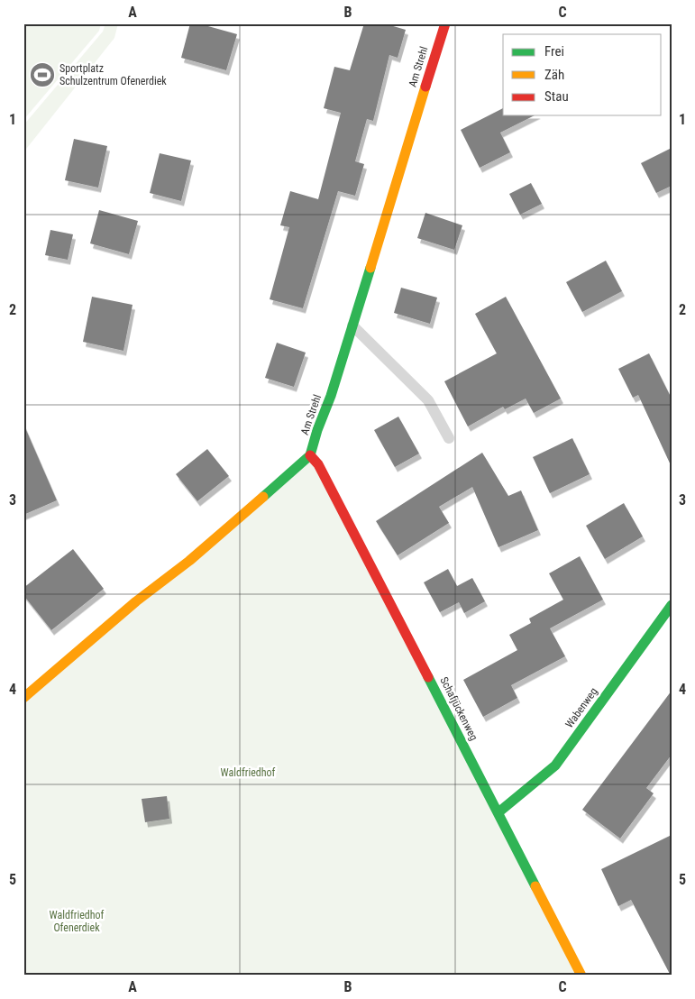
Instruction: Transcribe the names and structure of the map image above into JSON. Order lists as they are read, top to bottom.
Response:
{
  "streets": {
    "street": ["Am Strehl", "Wabenweg", "Schafjückenweg"]
  },
  "crossings": [
    ["Am Strehl", "Schafjückenweg"],
    ["Wabenweg", "Schafjückenweg"]
  ],
  "parks": ["Waldfriedhof", "Waldfriedhof Ofenerdiek"],
  "places": {
    "sports": ["Sportplatz Schulzentrum Ofenerdiek"]
  },
  "legend": ["Frei", "Zäh", "Stau"],
  "grid": {
    "columns": ["A", "B", "C"],
    "rows": [
      "1",
      "2",
      "3",
      "4",
      "5"
    ]
  }
}
